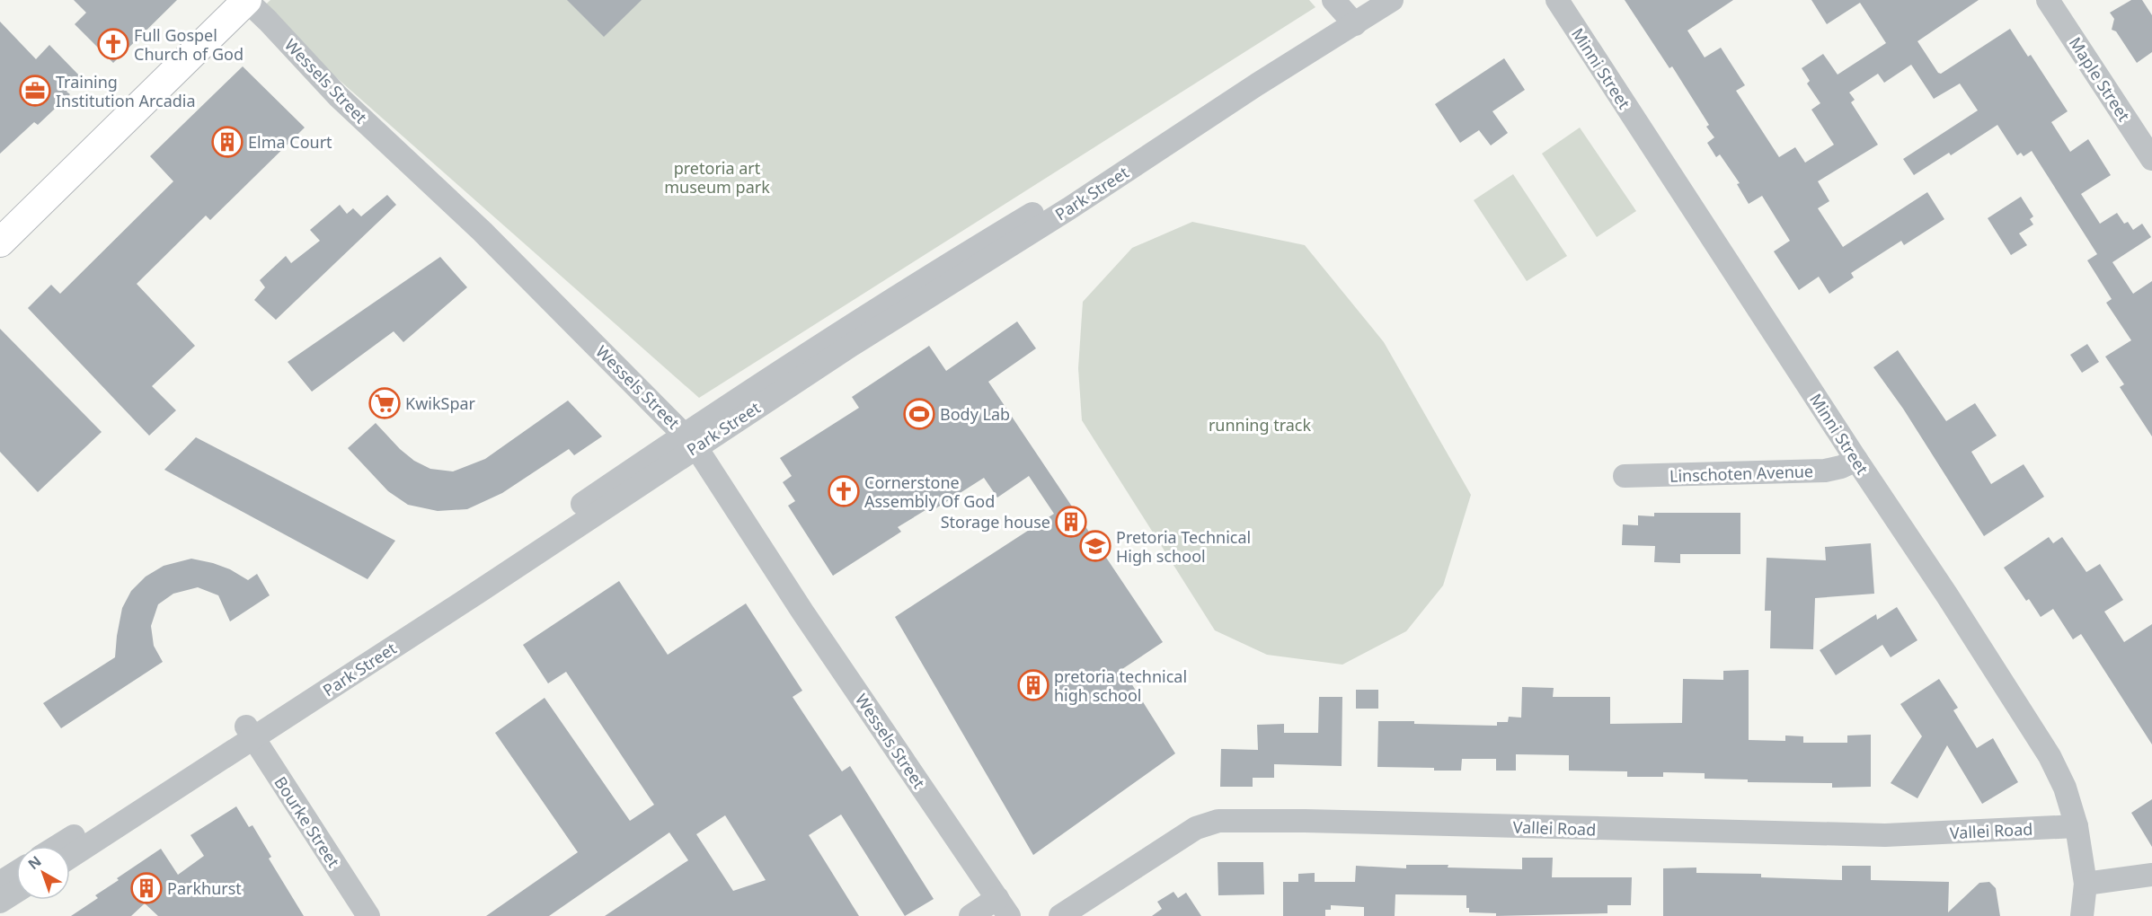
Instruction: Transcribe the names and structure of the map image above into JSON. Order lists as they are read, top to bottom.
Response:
{
  "streets": {
    "street": [
      "Minni Street",
      "Maple Street",
      "Wessels Street",
      "Park Street",
      "Linschoten Avenue",
      "Bourke Street",
      "Vallei Road"
    ]
  },
  "crossings": [
    ["Minni Street", "Linschoten Avenue"],
    ["Minni Street", "Vallei Road"],
    ["Wessels Street", "Park Street"],
    ["Park Street", "Bourke Street"]
  ],
  "parks": ["pretoria art museum park", "running track"],
  "places": {
    "church": ["Full Gospel Church of God", "Cornerstone Assembly Of God"],
    "office": ["Training Institution Arcadia"],
    "building": [
      "Elma Court",
      "Storage house",
      "pretoria technical high school",
      "Parkhurst"
    ],
    "supermarket": ["KwikSpar"],
    "sports": ["Body Lab"],
    "school or university": ["Pretoria Technical High school"]
  },
  "north": "top left"
}
